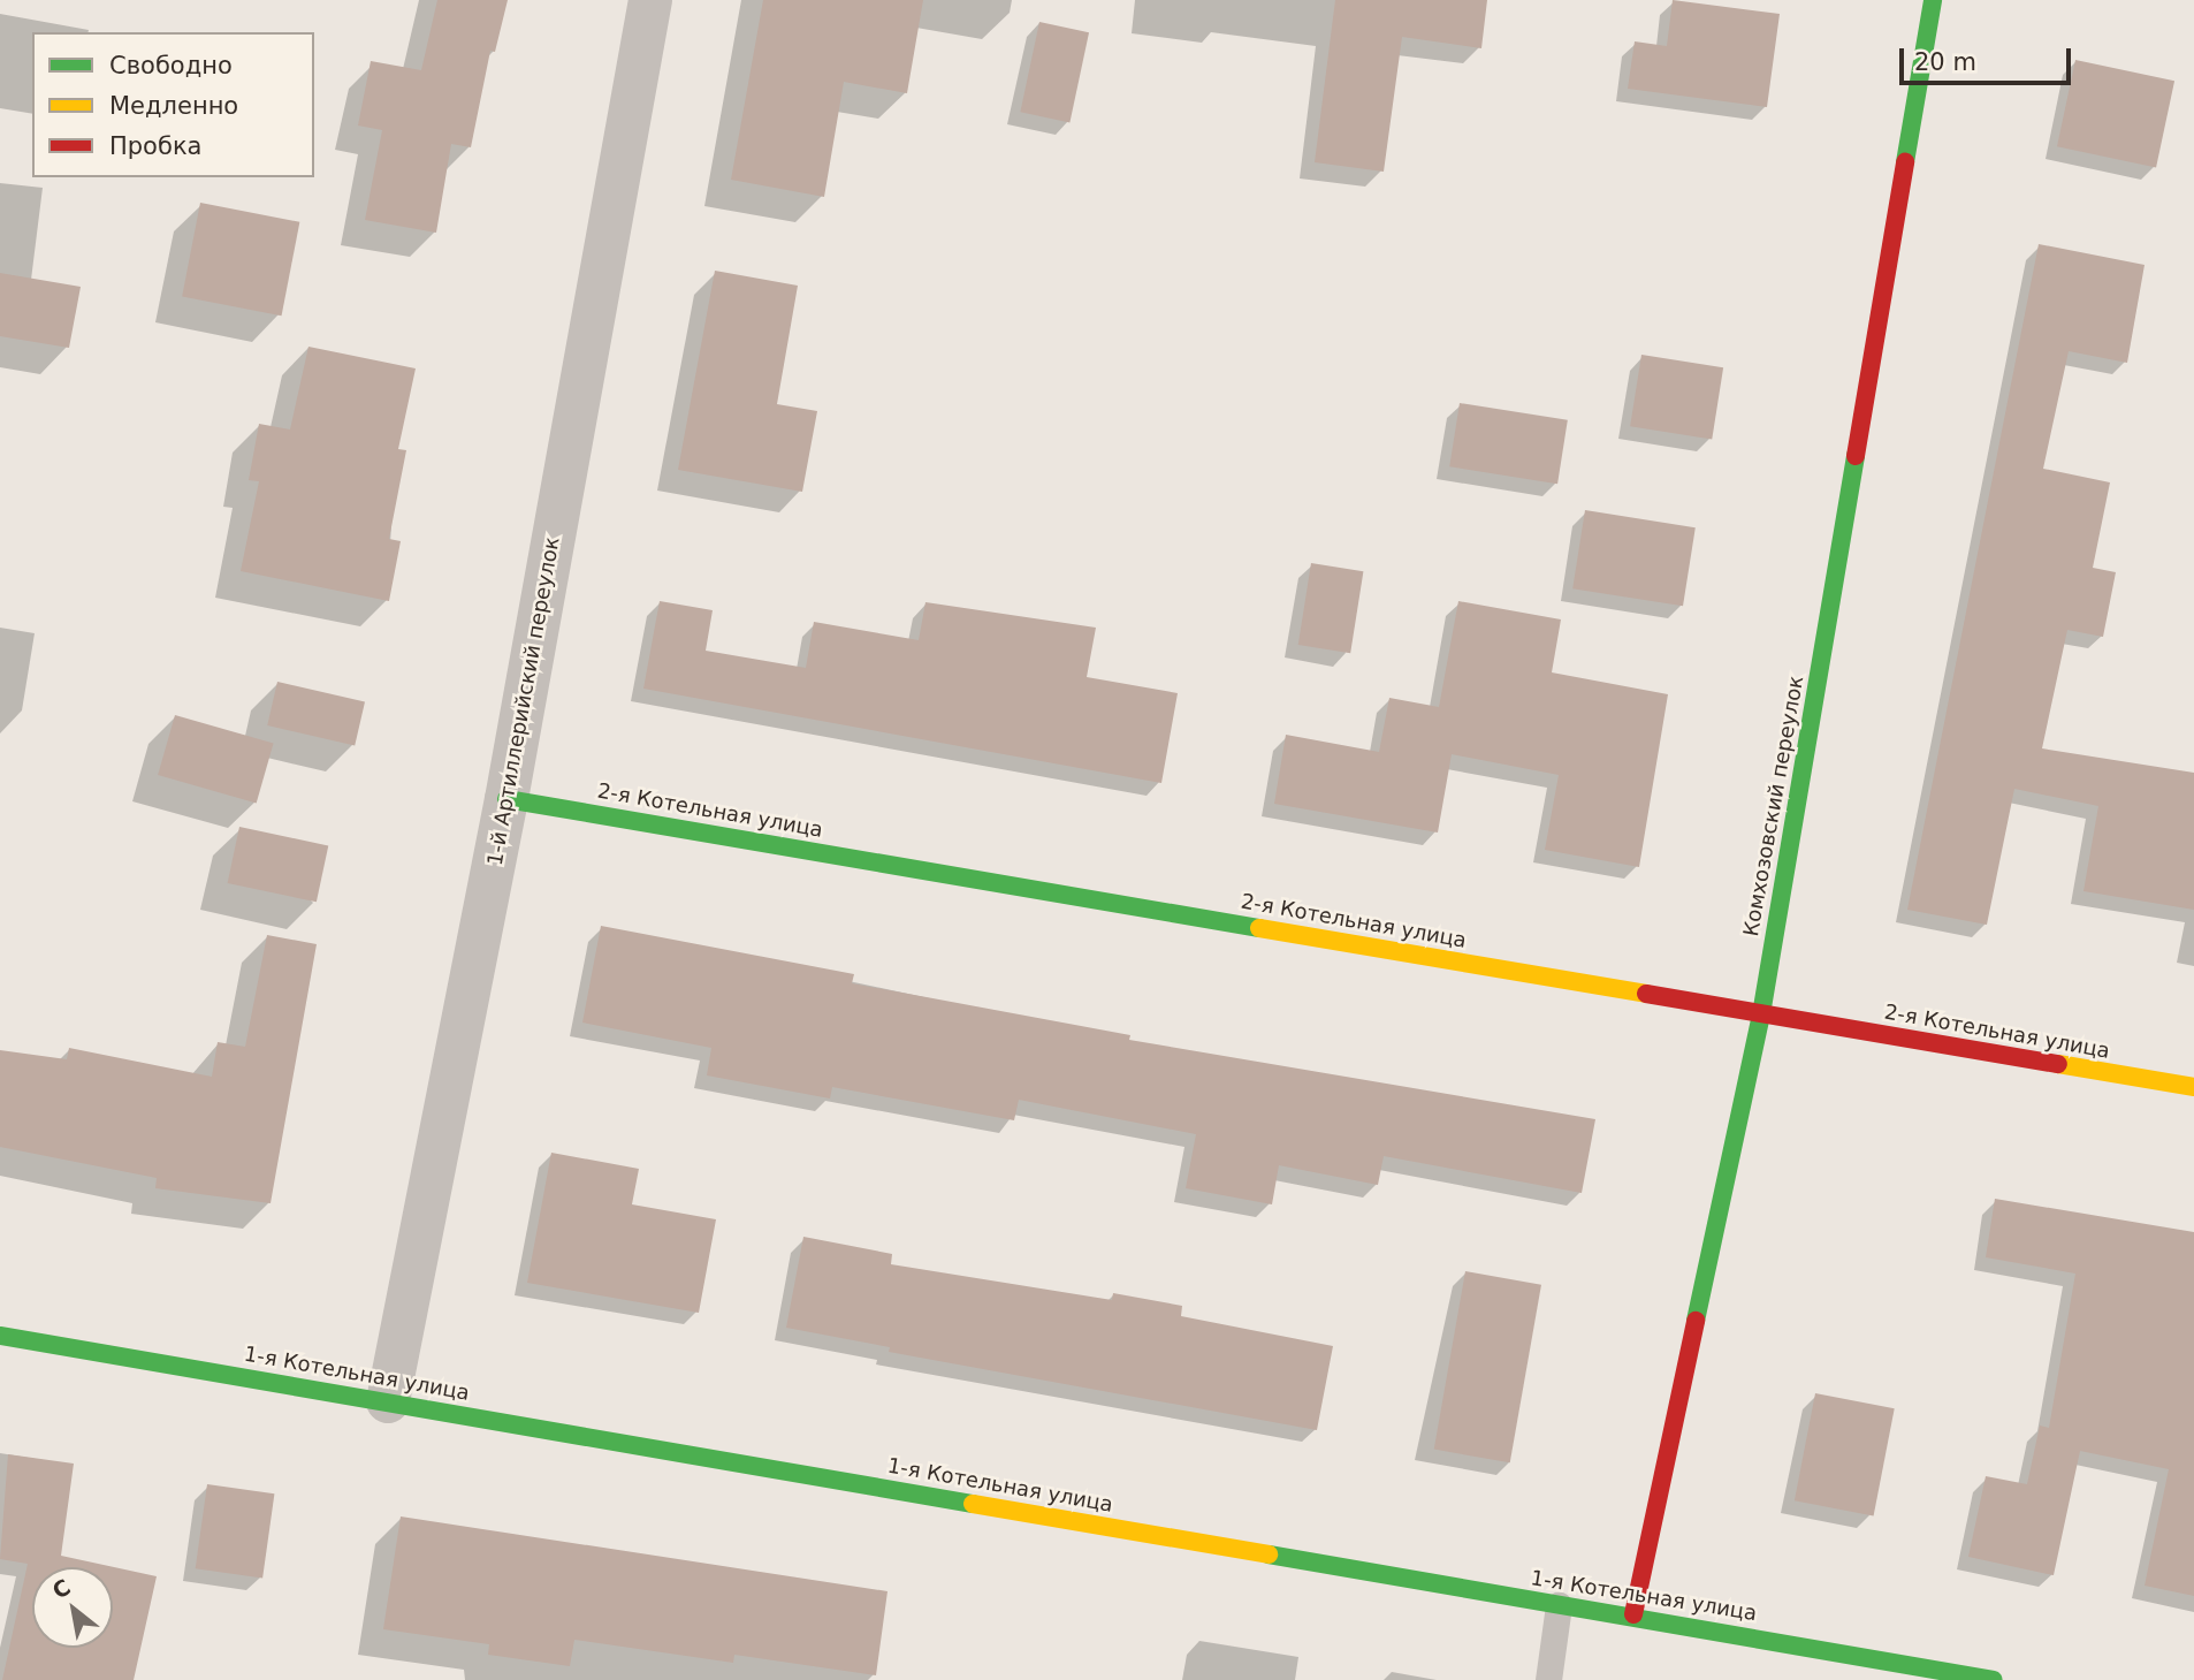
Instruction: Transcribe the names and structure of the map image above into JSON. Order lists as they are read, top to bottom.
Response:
{
  "streets": {
    "street": [
      "1-й Артиллерийский переулок",
      "Комхозовский переулок",
      "2-я Котельная улица",
      "1-я Котельная улица"
    ]
  },
  "crossings": [
    ["1-й Артиллерийский переулок", "2-я Котельная улица"],
    ["1-й Артиллерийский переулок", "1-я Котельная улица"],
    ["Комхозовский переулок", "2-я Котельная улица"],
    ["Комхозовский переулок", "1-я Котельная улица"]
  ],
  "legend": ["Свободно", "Медленно", "Пробка"],
  "scale_bar": "20 m",
  "north": "top left"
}
